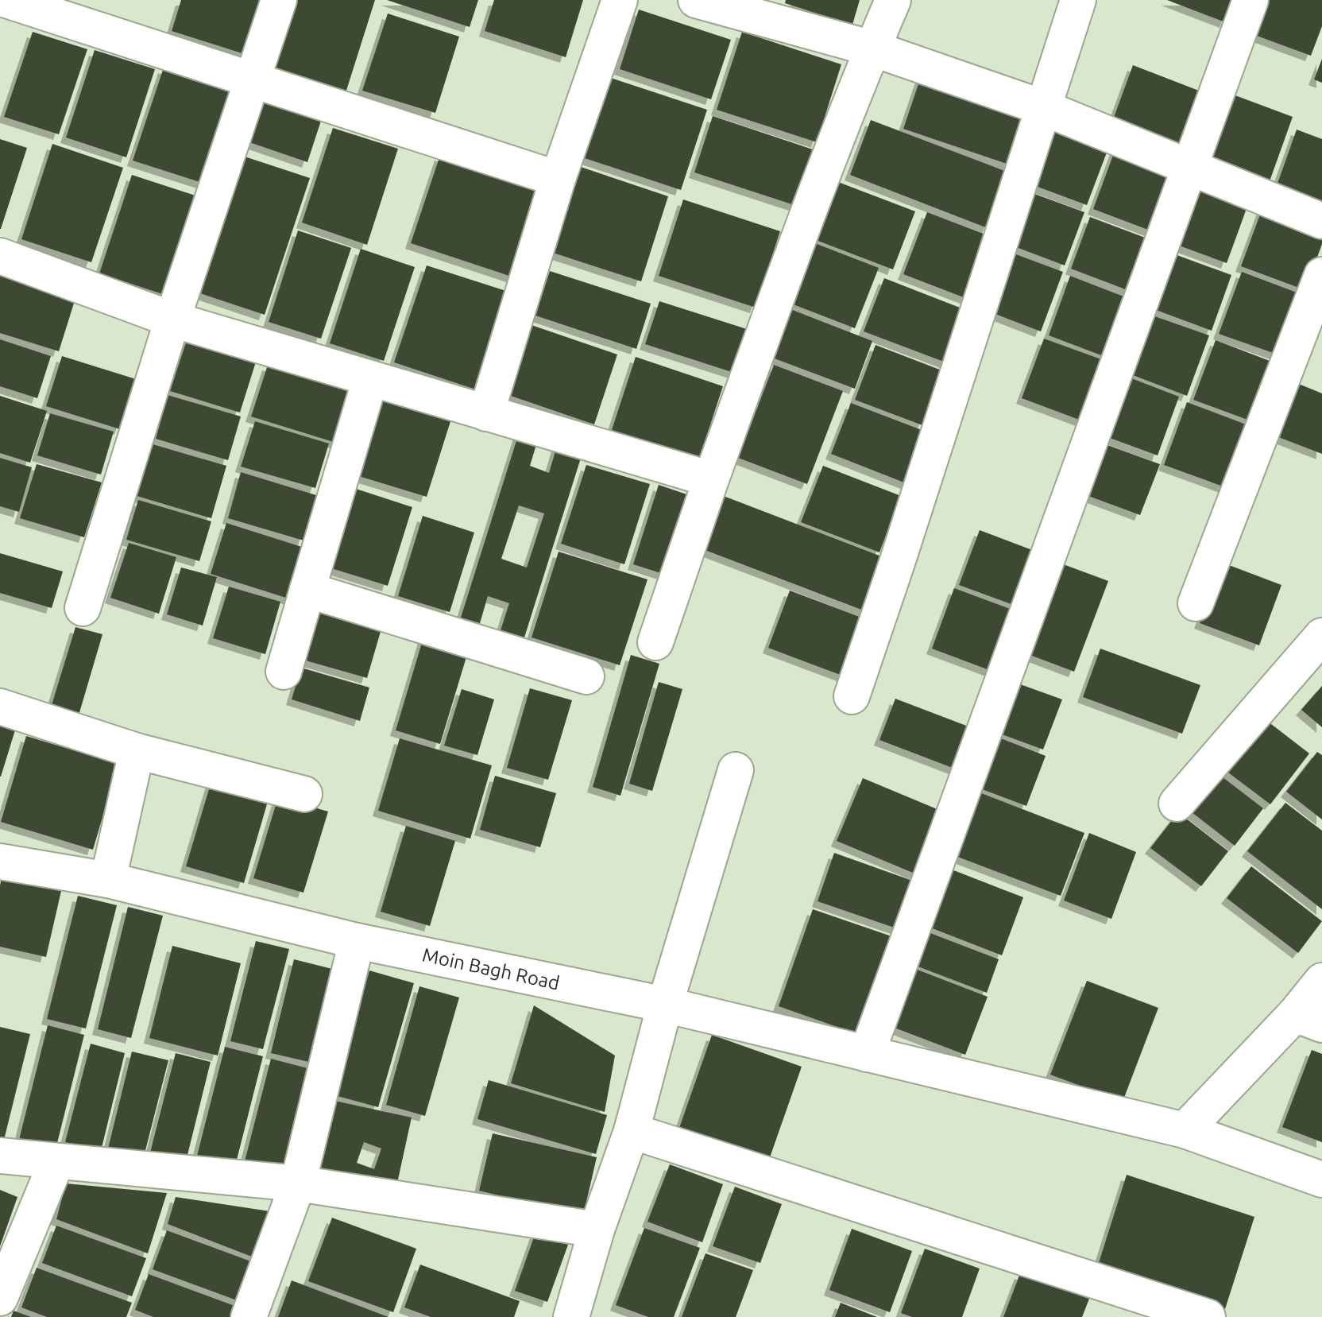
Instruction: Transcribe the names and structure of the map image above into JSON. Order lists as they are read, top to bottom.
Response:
{
  "streets": {
    "street": ["Moin Bagh Road"]
  }
}
